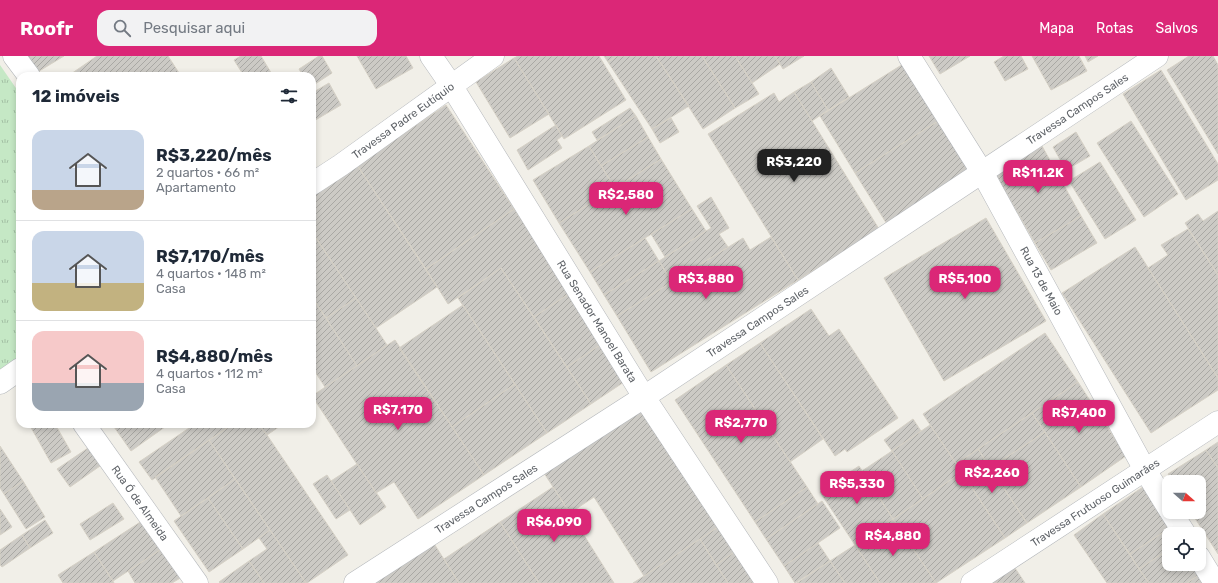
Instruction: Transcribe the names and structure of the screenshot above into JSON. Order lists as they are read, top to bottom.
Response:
{
  "streets": {
    "street": [
      "Travessa Campos Sales",
      "Travessa Padre Eutíquio",
      "Rua 13 de Maio",
      "Rua Senador Manoel Barata",
      "Travessa Frutuoso Guimarães",
      "Rua Ó de Almeida"
    ]
  },
  "crossings": [
    ["Travessa Campos Sales", "Rua 13 de Maio"],
    ["Travessa Campos Sales", "Rua Senador Manoel Barata"],
    ["Travessa Padre Eutíquio", "Rua Senador Manoel Barata"],
    ["Rua 13 de Maio", "Travessa Frutuoso Guimarães"]
  ],
  "north": "right",
  "page": {
    "header": "Roofr",
    "search": "Pesquisar aqui",
    "nav": ["Mapa", "Rotas", "Salvos"],
    "heading": "12 imóveis",
    "list": [
      {
        "name": "R$3,220/mês",
        "note": "2 quartos · 66 m² · Apartamento"
      },
      {
        "name": "R$7,170/mês",
        "note": "4 quartos · 148 m² · Casa"
      },
      {
        "name": "R$4,880/mês",
        "note": "4 quartos · 112 m² · Casa"
      }
    ],
    "price": [
      "R$3,220",
      "R$11.2K",
      "R$2,580",
      "R$3,880",
      "R$5,100",
      "R$7,170",
      "R$7,400",
      "R$2,770",
      "R$2,260",
      "R$5,330",
      "R$6,090",
      "R$4,880"
    ]
  }
}
